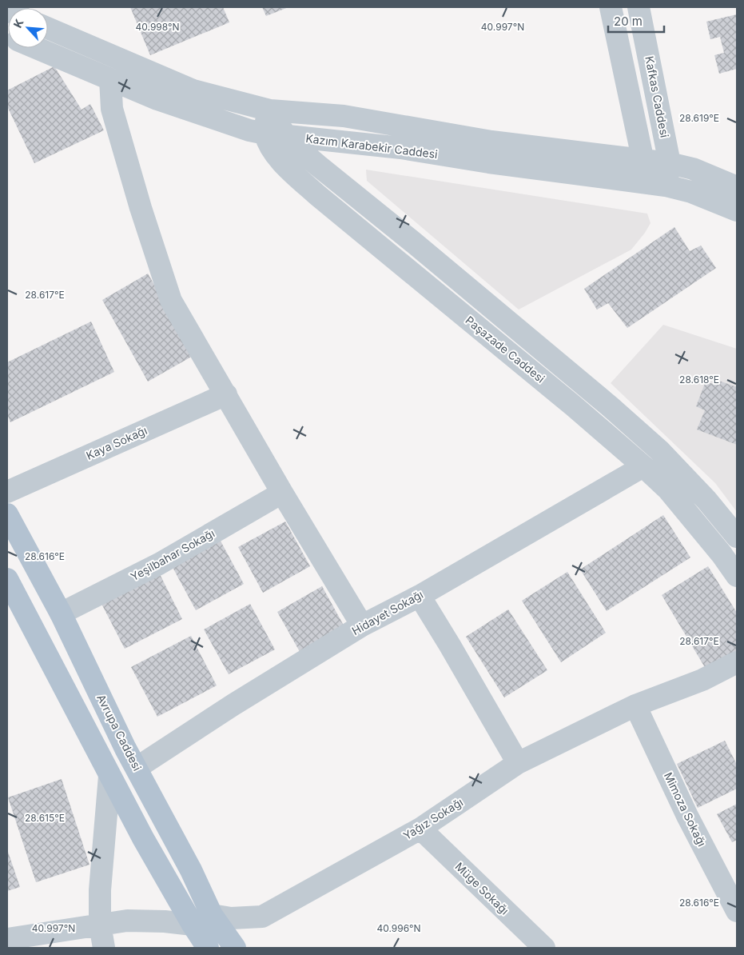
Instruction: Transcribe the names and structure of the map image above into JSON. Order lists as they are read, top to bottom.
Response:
{
  "streets": {
    "main road": ["Avrupa Caddesi"],
    "street": [
      "Kafkas Caddesi",
      "Kazım Karabekir Caddesi",
      "Paşazade Caddesi",
      "Kaya Sokağı",
      "Yeşilbahar Sokağı",
      "Hidayet Sokağı",
      "Mimoza Sokağı",
      "Yağız Sokağı",
      "Müge Sokağı"
    ]
  },
  "crossings": [
    ["Kafkas Caddesi", "Kazım Karabekir Caddesi"],
    ["Kazım Karabekir Caddesi", "Paşazade Caddesi"],
    ["Paşazade Caddesi", "Hidayet Sokağı"],
    ["Yeşilbahar Sokağı", "Avrupa Caddesi"],
    ["Hidayet Sokağı", "Avrupa Caddesi"],
    ["Avrupa Caddesi", "Yağız Sokağı"],
    ["Mimoza Sokağı", "Yağız Sokağı"],
    ["Yağız Sokağı", "Müge Sokağı"]
  ],
  "scale_bar": "20 m",
  "north": "top left",
  "coordinates": [
    "40.997°N",
    "40.998°N",
    "28.619°E",
    "28.617°E",
    "28.618°E",
    "28.616°E",
    "28.615°E",
    "40.996°N"
  ]
}
